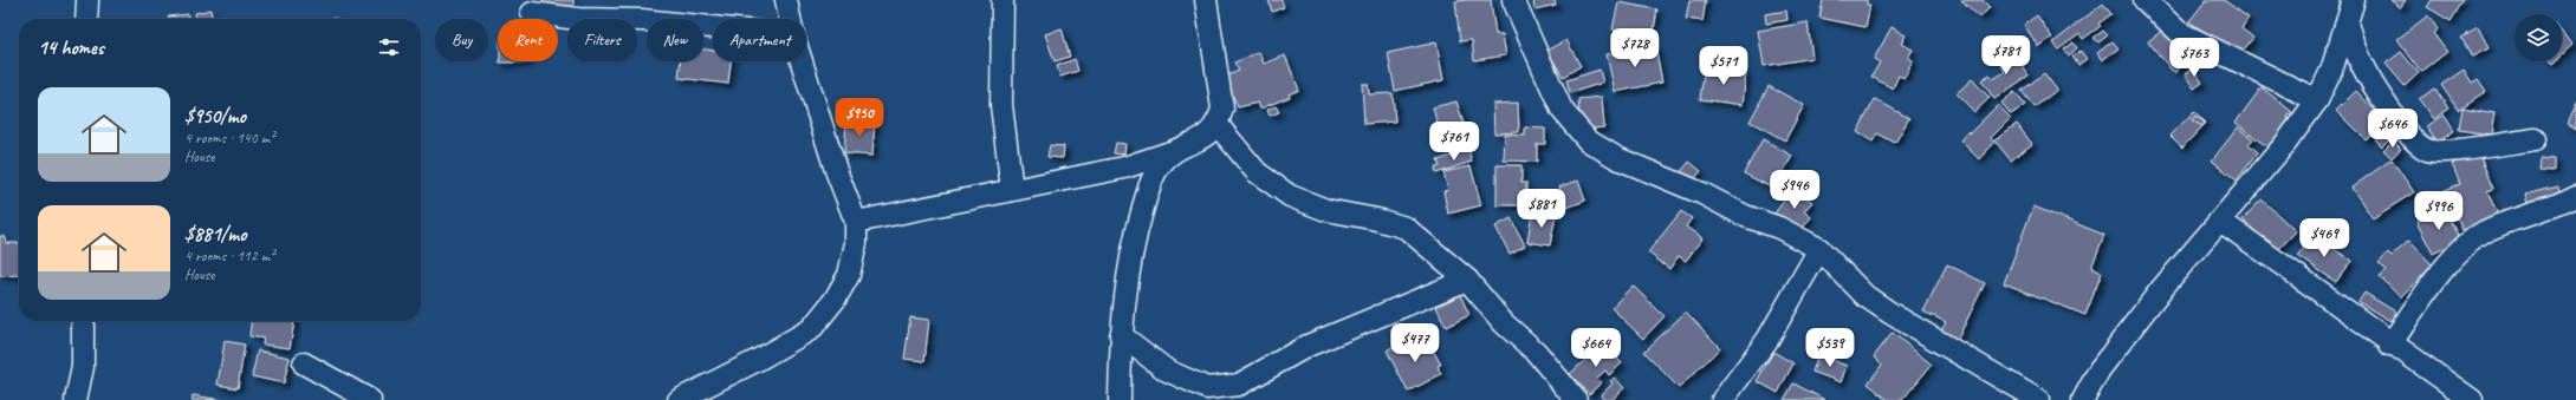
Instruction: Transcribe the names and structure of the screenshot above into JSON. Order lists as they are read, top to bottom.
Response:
{
  "page": {
    "chip": [
      "Buy",
      "Rent",
      "Filters",
      "New",
      "Apartment"
    ],
    "heading": "14 homes",
    "price": [
      "$728",
      "$781",
      "$763",
      "$571",
      "$950",
      "$646",
      "$761",
      "$946",
      "$881",
      "$996",
      "$469",
      "$477",
      "$664",
      "$539"
    ],
    "list": [
      {
        "name": "$950/mo",
        "note": "4 rooms · 140 m² · House"
      },
      {
        "name": "$881/mo",
        "note": "4 rooms · 112 m² · House"
      }
    ]
  }
}
